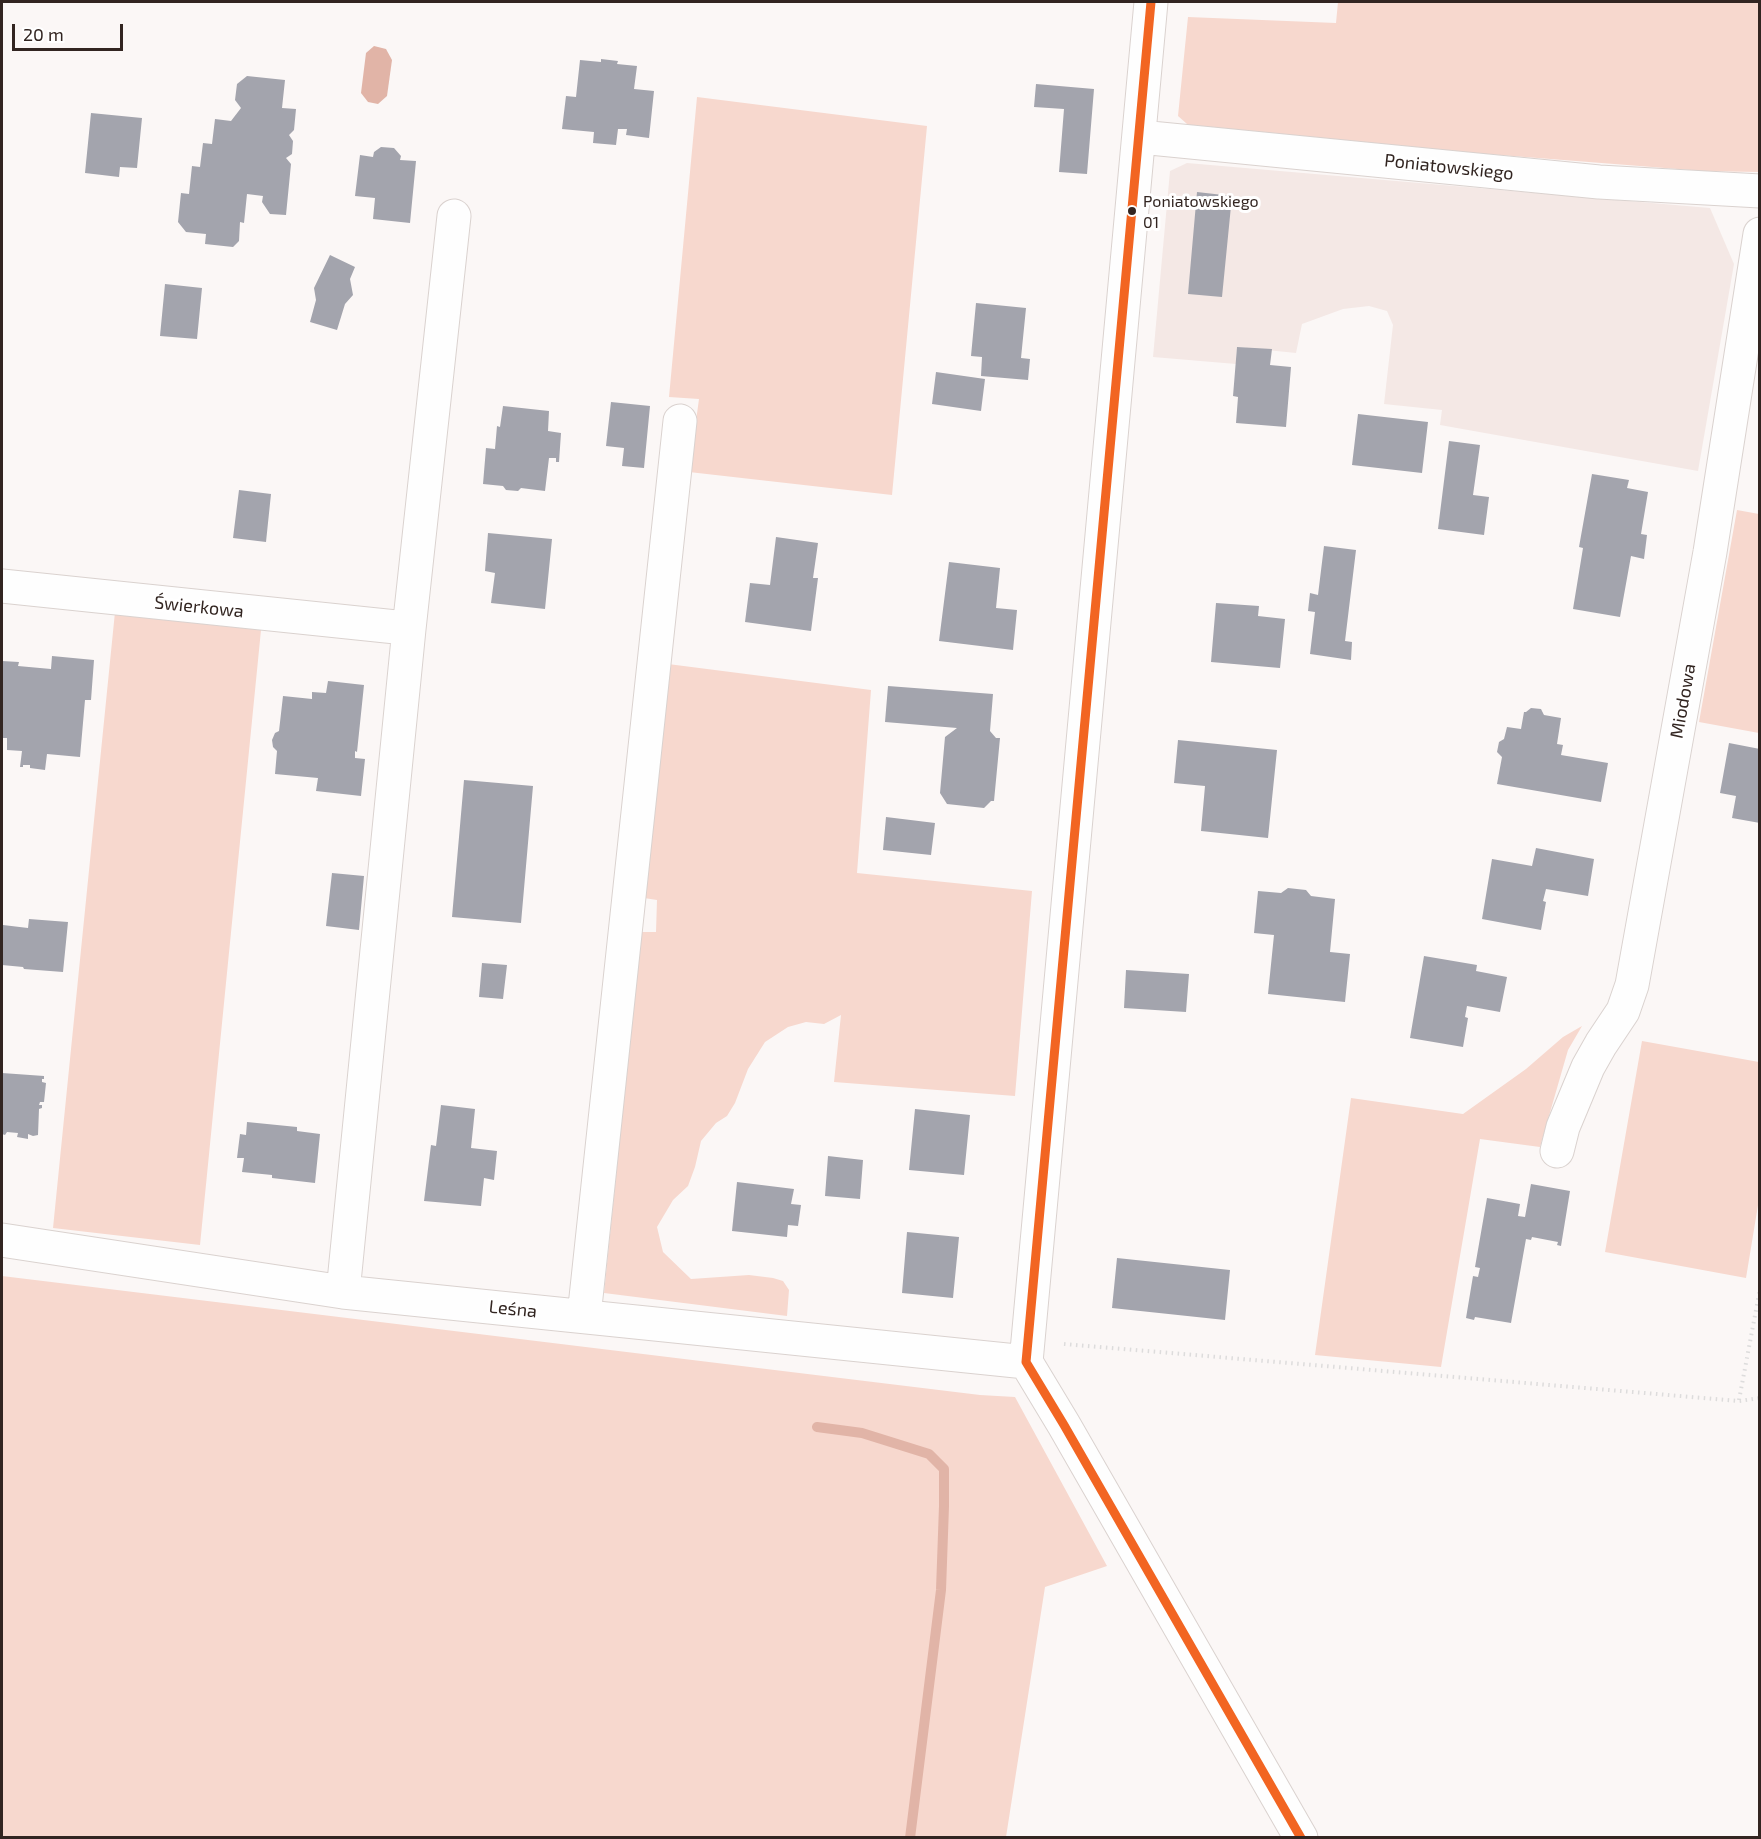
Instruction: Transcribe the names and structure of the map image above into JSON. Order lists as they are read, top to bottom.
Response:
{
  "streets": {
    "street": [
      "Poniatowskiego",
      "Świerkowa",
      "Miodowa",
      "Leśna"
    ]
  },
  "places": ["Poniatowskiego 01"],
  "scale_bar": "20 m"
}
